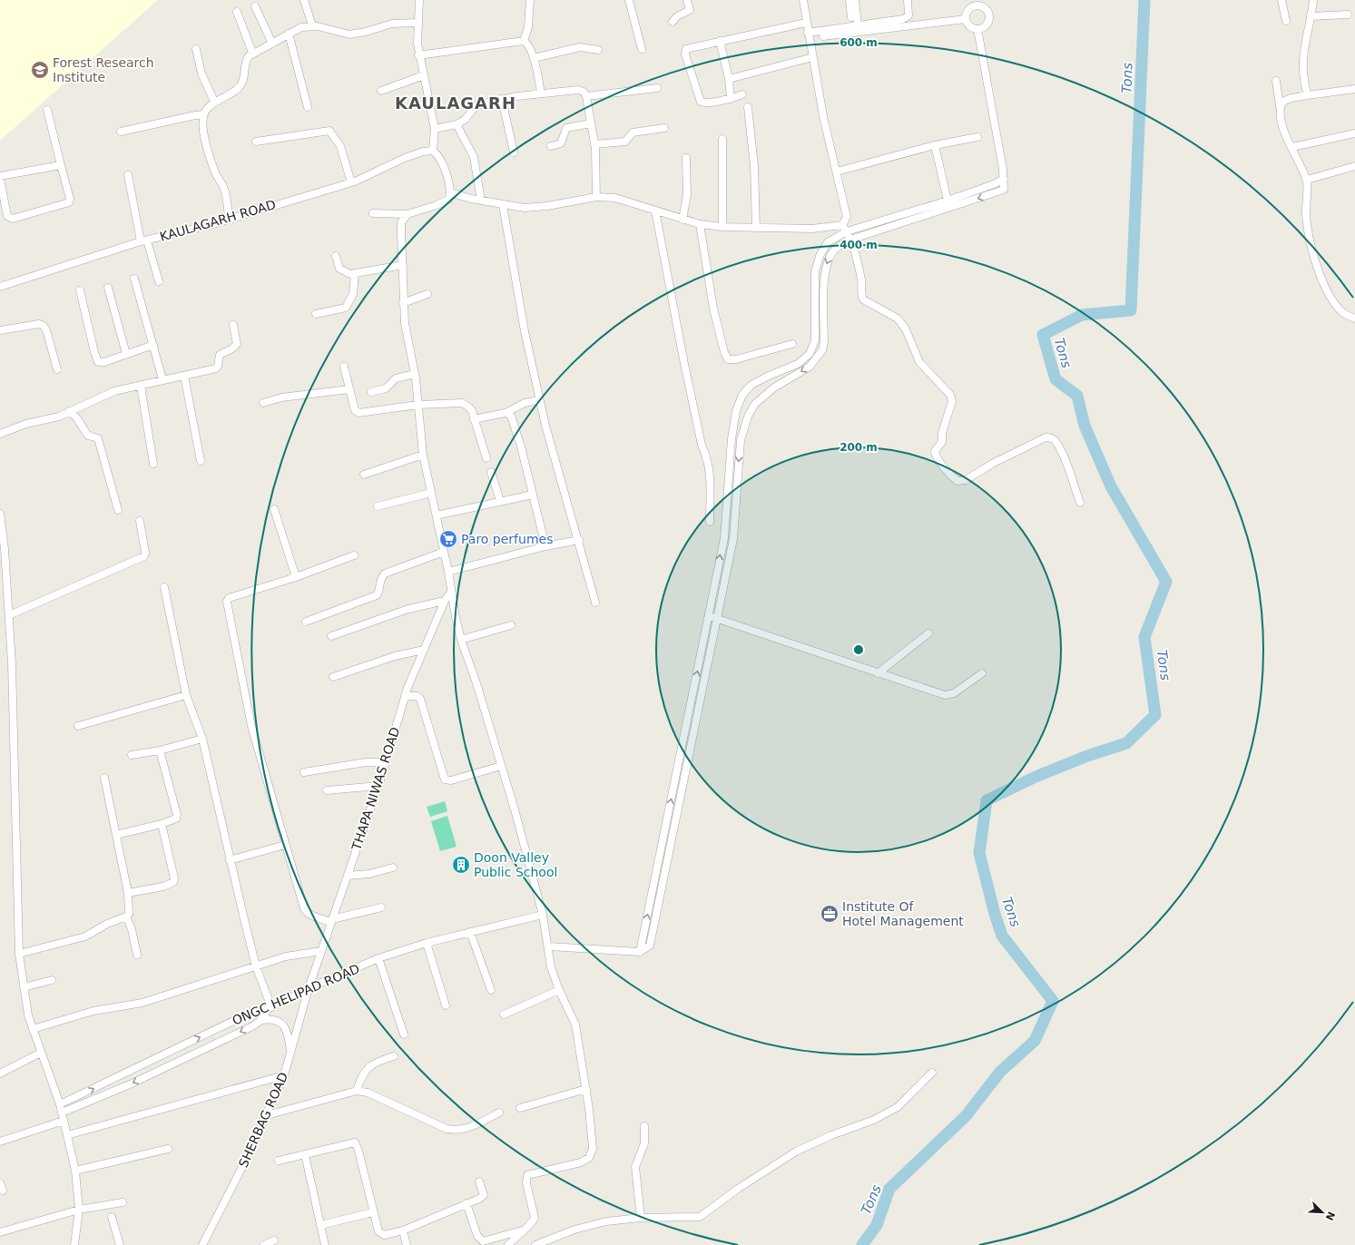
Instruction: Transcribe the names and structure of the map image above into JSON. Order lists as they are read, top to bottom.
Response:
{
  "streets": {
    "street": [
      "KAULAGARH ROAD",
      "THAPA NIWAS ROAD",
      "ONGC HELIPAD ROAD",
      "SHERBAG ROAD"
    ]
  },
  "crossings": [
    ["THAPA NIWAS ROAD", "ONGC HELIPAD ROAD"],
    ["THAPA NIWAS ROAD", "SHERBAG ROAD"],
    ["ONGC HELIPAD ROAD", "SHERBAG ROAD"]
  ],
  "districts": ["KAULAGARH"],
  "water": ["Tons"],
  "places": {
    "school or university": ["Forest Research Institute"],
    "supermarket": ["Paro perfumes"],
    "building": ["Doon Valley Public School"],
    "office": ["Institute Of Hotel Management"]
  },
  "north": "bottom right",
  "rings": ["600 m", "400 m", "200 m"]
}
